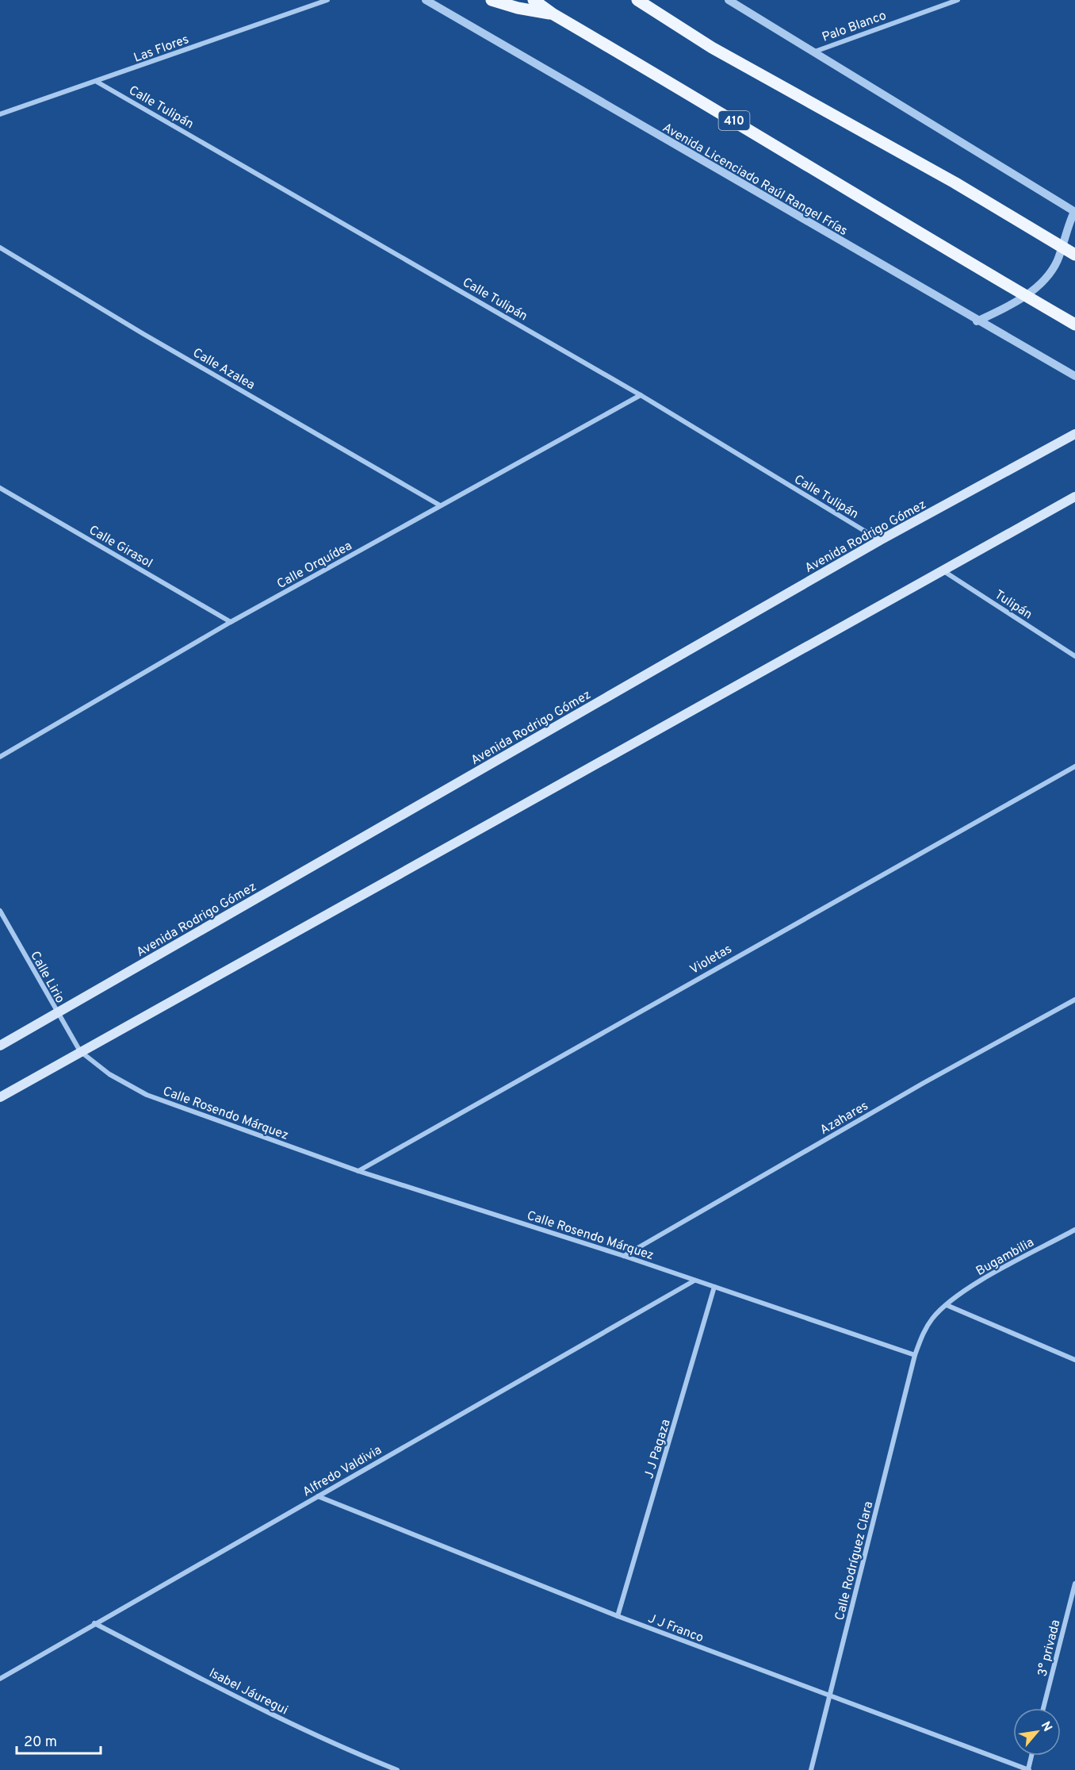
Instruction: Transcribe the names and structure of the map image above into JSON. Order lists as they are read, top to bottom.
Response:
{
  "streets": {
    "main road": ["410", "Avenida Rodrigo Gómez"],
    "street": [
      "Palo Blanco",
      "Las Flores",
      "Calle Tulipán",
      "Avenida Licenciado Raúl Rangel Frías",
      "Calle Azalea",
      "Calle Girasol",
      "Calle Orquídea",
      "Tulipán",
      "Violetas",
      "Calle Lirio",
      "Calle Rosendo Márquez",
      "Azahares",
      "Bugambilia",
      "J J Pagaza",
      "Alfredo Valdivia",
      "Calle Rodríguez Clara",
      "J J Franco",
      "3° privada",
      "Isabel Jáuregui"
    ]
  },
  "crossings": [
    ["Las Flores", "Calle Tulipán"],
    ["Calle Tulipán", "Avenida Rodrigo Gómez"],
    ["Calle Tulipán", "Calle Orquídea"],
    ["Calle Azalea", "Calle Orquídea"],
    ["Avenida Rodrigo Gómez", "Calle Lirio"],
    ["Calle Girasol", "Calle Orquídea"],
    ["Violetas", "Calle Rosendo Márquez"],
    ["Calle Lirio", "Calle Rosendo Márquez"],
    ["Calle Rosendo Márquez", "Azahares"],
    ["Calle Rosendo Márquez", "J J Pagaza"],
    ["Calle Rosendo Márquez", "Alfredo Valdivia"],
    ["Calle Rosendo Márquez", "Calle Rodríguez Clara"],
    ["J J Pagaza", "J J Franco"],
    ["Alfredo Valdivia", "J J Franco"],
    ["Alfredo Valdivia", "Isabel Jáuregui"],
    ["Calle Rodríguez Clara", "J J Franco"]
  ],
  "scale_bar": "20 m",
  "north": "top right"
}
